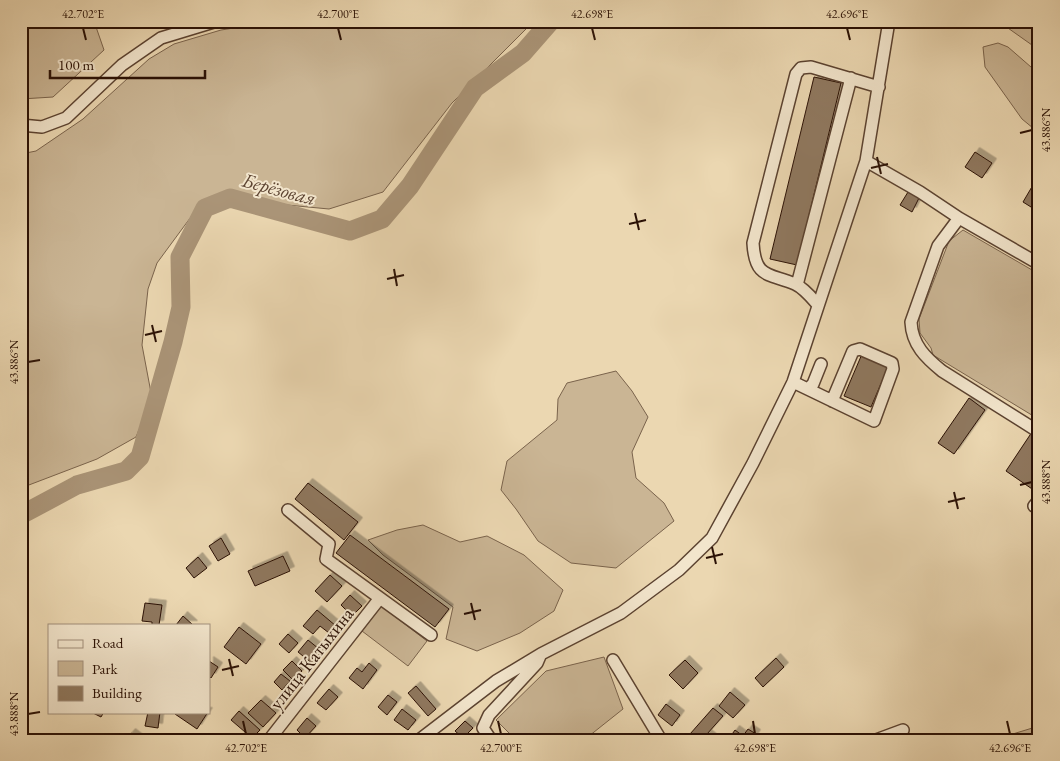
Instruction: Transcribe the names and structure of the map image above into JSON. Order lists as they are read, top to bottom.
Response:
{
  "streets": {
    "street": ["улица Катыхина"]
  },
  "water": ["Берёзовая"],
  "legend": ["Road", "Park", "Building"],
  "scale_bar": "100 m",
  "coordinates": [
    "42.702°E",
    "42.700°E",
    "42.698°E",
    "42.696°E",
    "43.886°N",
    "43.888°N"
  ]
}
